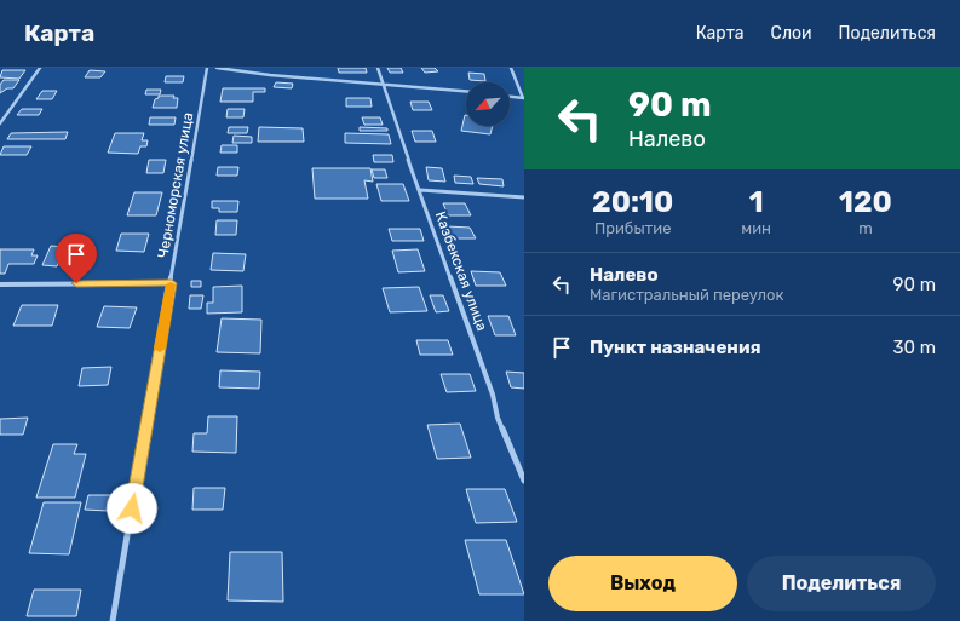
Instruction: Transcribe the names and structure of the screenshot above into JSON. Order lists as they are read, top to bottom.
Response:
{
  "streets": {
    "street": ["Черноморская улица", "Казбекская улица"]
  },
  "north": "bottom left",
  "page": {
    "header": "Карта",
    "nav": ["Карта", "Слои", "Поделиться"],
    "turn": ["90 m", "Налево"],
    "eta": [
      "20:10",
      "Прибытие",
      "1",
      "мин",
      "120",
      "m"
    ],
    "list": [
      {
        "name": "Налево",
        "note": "Магистральный переулок",
        "value": "90 m"
      },
      {
        "name": "Пункт назначения",
        "value": "30 m"
      }
    ],
    "buttons": ["Выход", "Поделиться"]
  }
}
